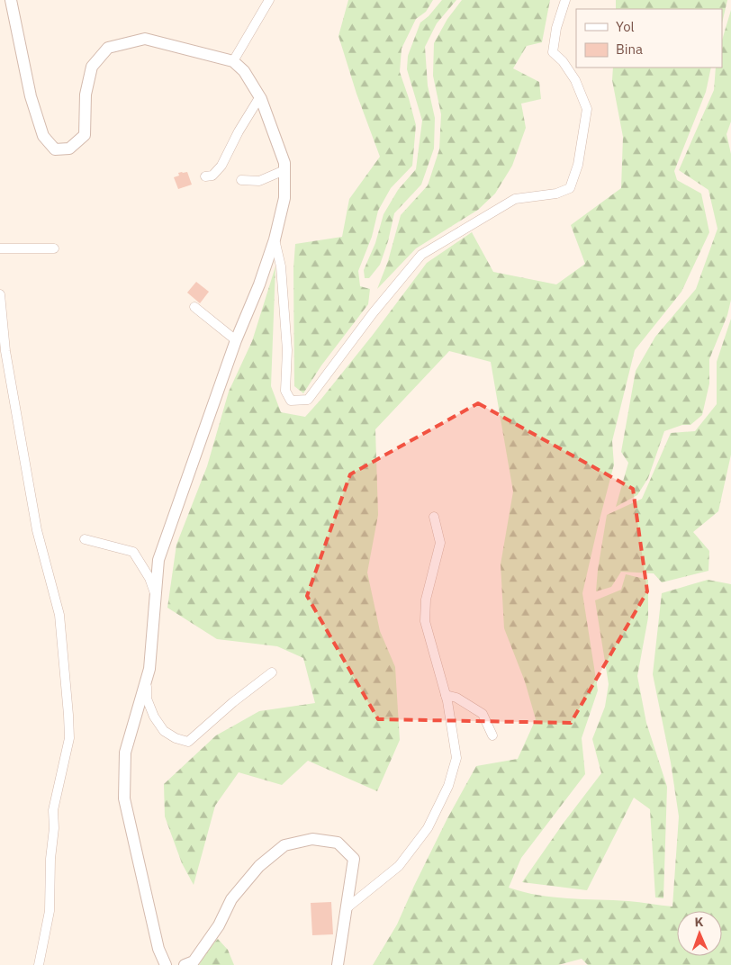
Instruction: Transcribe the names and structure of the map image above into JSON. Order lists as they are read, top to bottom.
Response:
{
  "legend": ["Yol", "Bina"],
  "north": "top"
}
